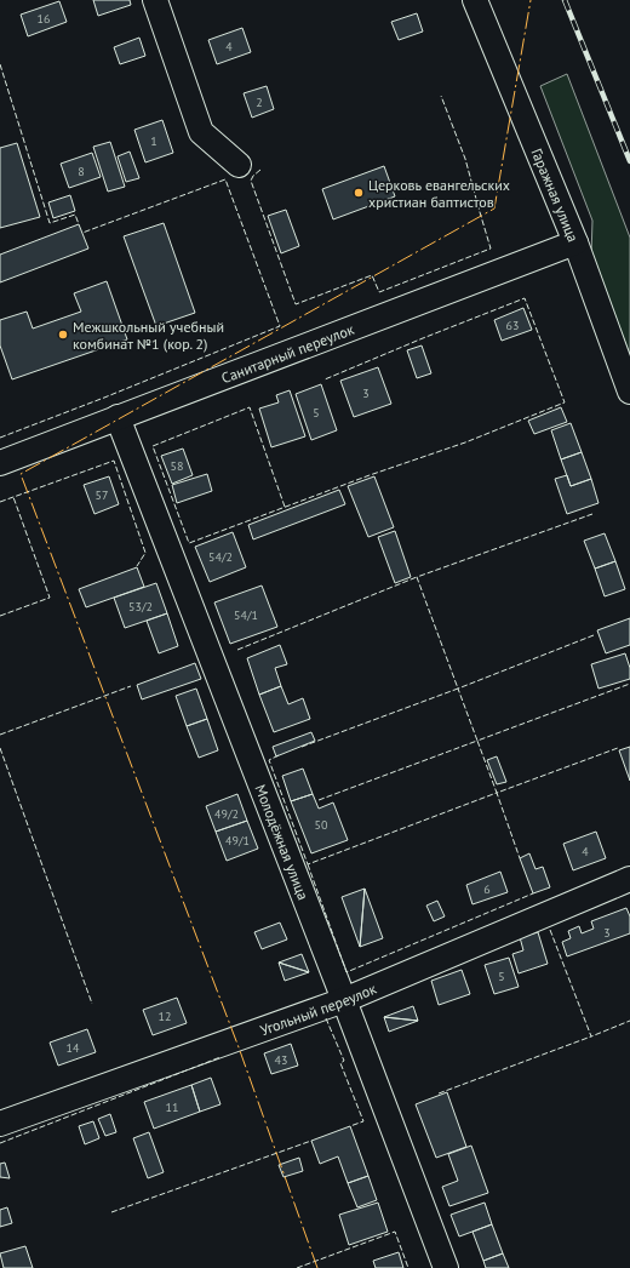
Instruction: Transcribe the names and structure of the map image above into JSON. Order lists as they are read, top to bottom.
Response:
{
  "streets": {
    "street": [
      "Гаражная улица",
      "Санитарный переулок",
      "Молодёжная улица",
      "Угольный переулок"
    ]
  },
  "crossings": [
    ["Гаражная улица", "Санитарный переулок"],
    ["Санитарный переулок", "Молодёжная улица"],
    ["Молодёжная улица", "Угольный переулок"]
  ],
  "places": ["Церковь евангельских христиан баптистов", "Межшкольный учебный комбинат №1 (кор. 2)"],
  "house_numbers": [
    "16",
    "4",
    "2",
    "1",
    "8",
    "63",
    "3",
    "5",
    "58",
    "57",
    "54/2",
    "53/2",
    "54/1",
    "49/2",
    "50",
    "49/1",
    "4",
    "6",
    "3",
    "5",
    "12",
    "14",
    "43",
    "11"
  ]
}
